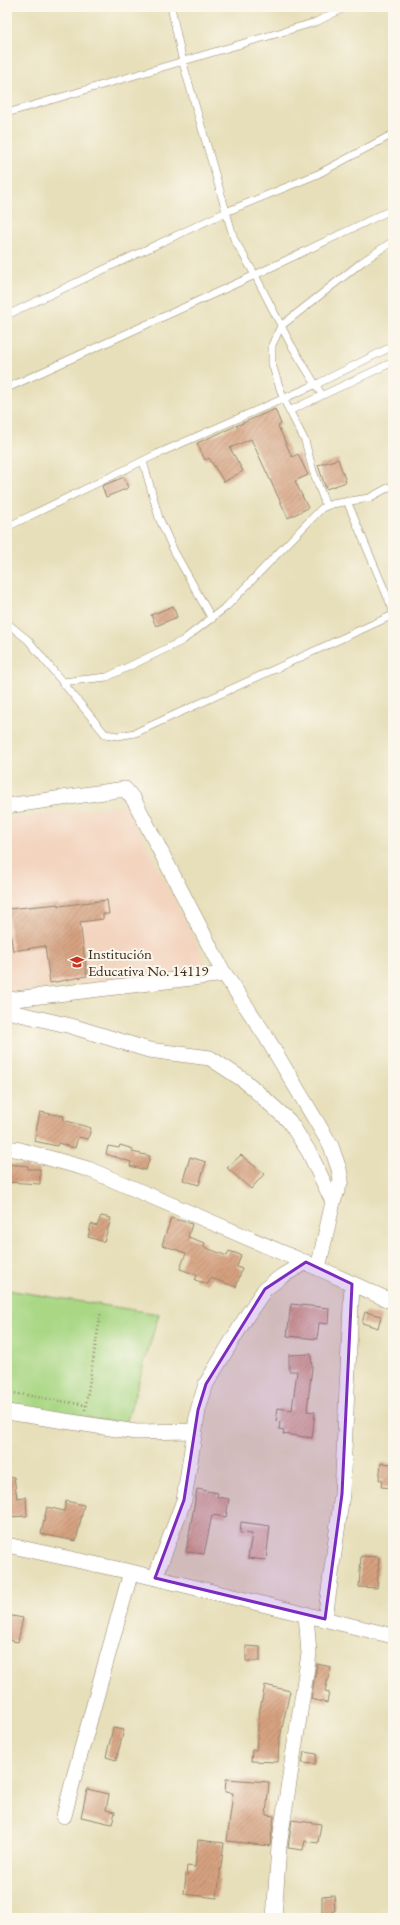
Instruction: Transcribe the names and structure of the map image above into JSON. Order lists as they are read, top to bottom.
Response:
{
  "places": {
    "school or university": ["Institución Educativa No. 14119"]
  }
}
